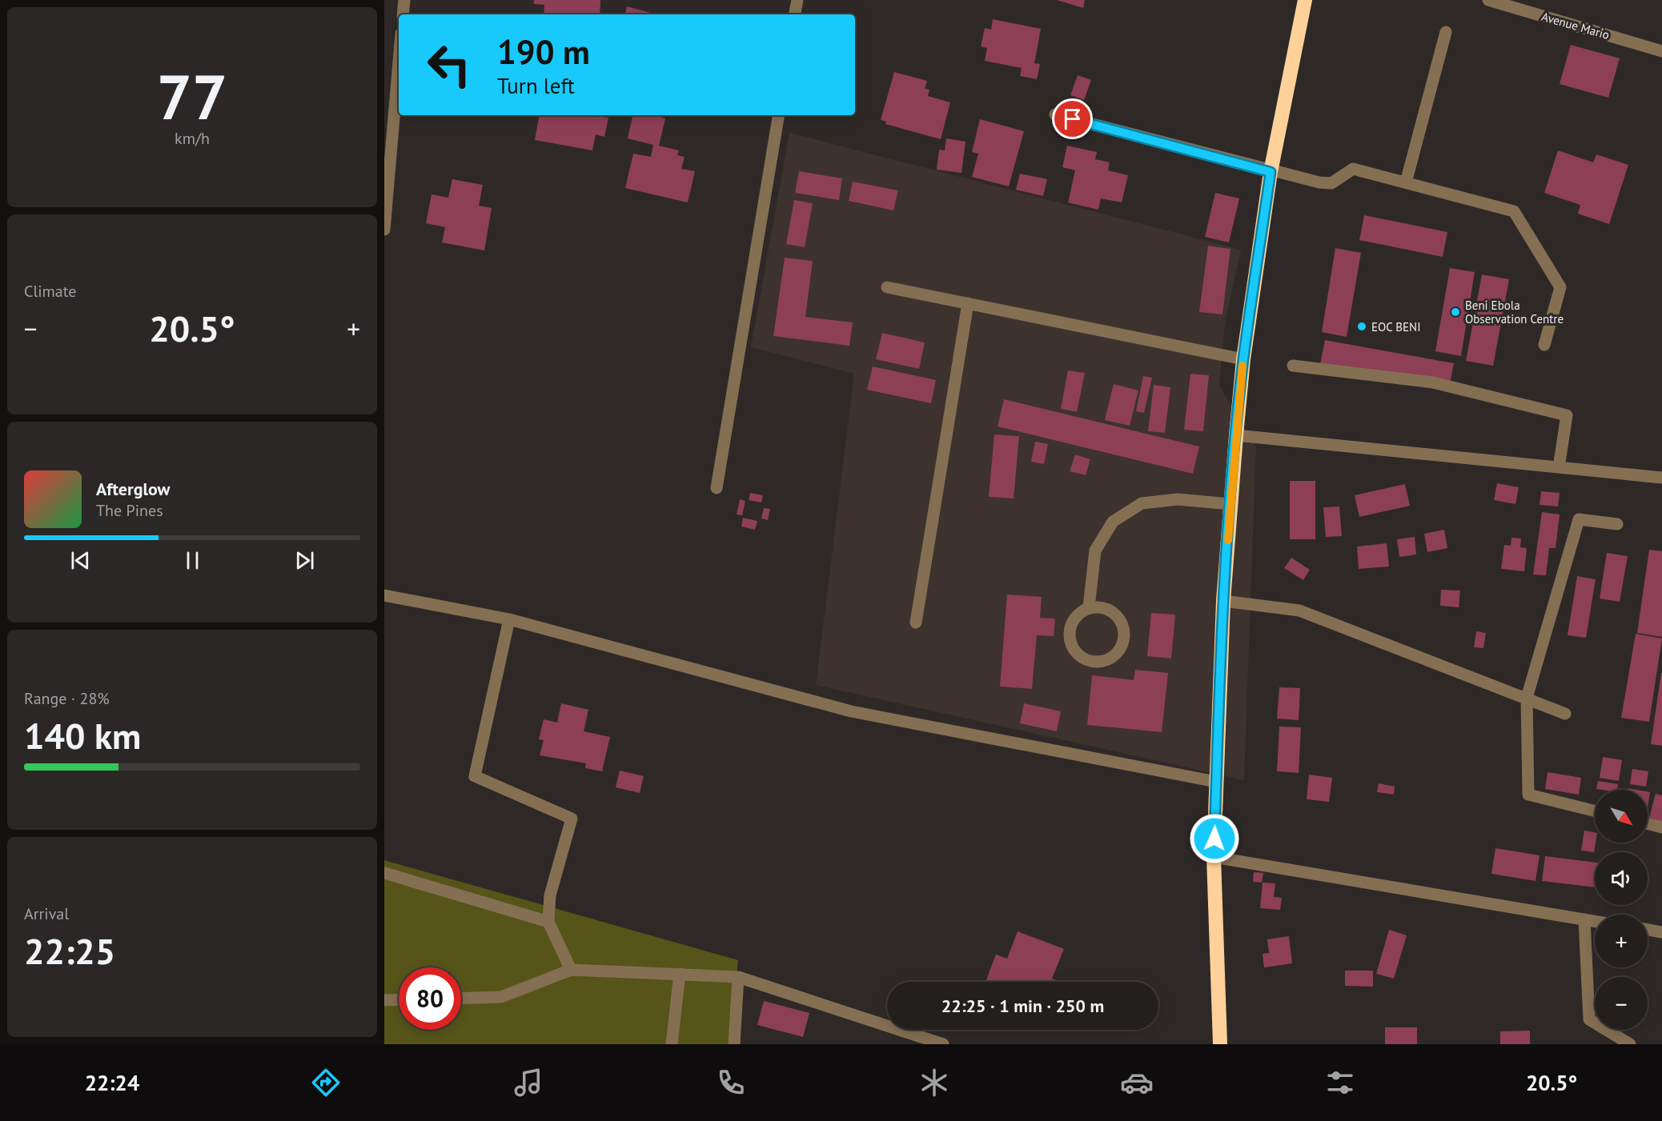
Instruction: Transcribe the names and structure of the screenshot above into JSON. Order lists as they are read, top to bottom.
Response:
{
  "streets": {
    "street": ["Avenue Mario"]
  },
  "places": ["Beni Ebola Observation Centre", "EOC BENI"],
  "north": "bottom right",
  "page": {
    "tile": [
      ["77", "km/h"],
      "Climate",
      ["Range · 28%", "140 km"],
      ["Arrival", "22:25"]
    ],
    "turn": ["190 m", "Turn left"],
    "heat": ["−", "20.5°", "+"],
    "song": ["Afterglow", "The Pines"],
    "map_buttons": ["+", "−"],
    "limit": "80",
    "trip": "22:25 · 1 min · 250 m",
    "tabs": ["22:24", "20.5°"]
  }
}
